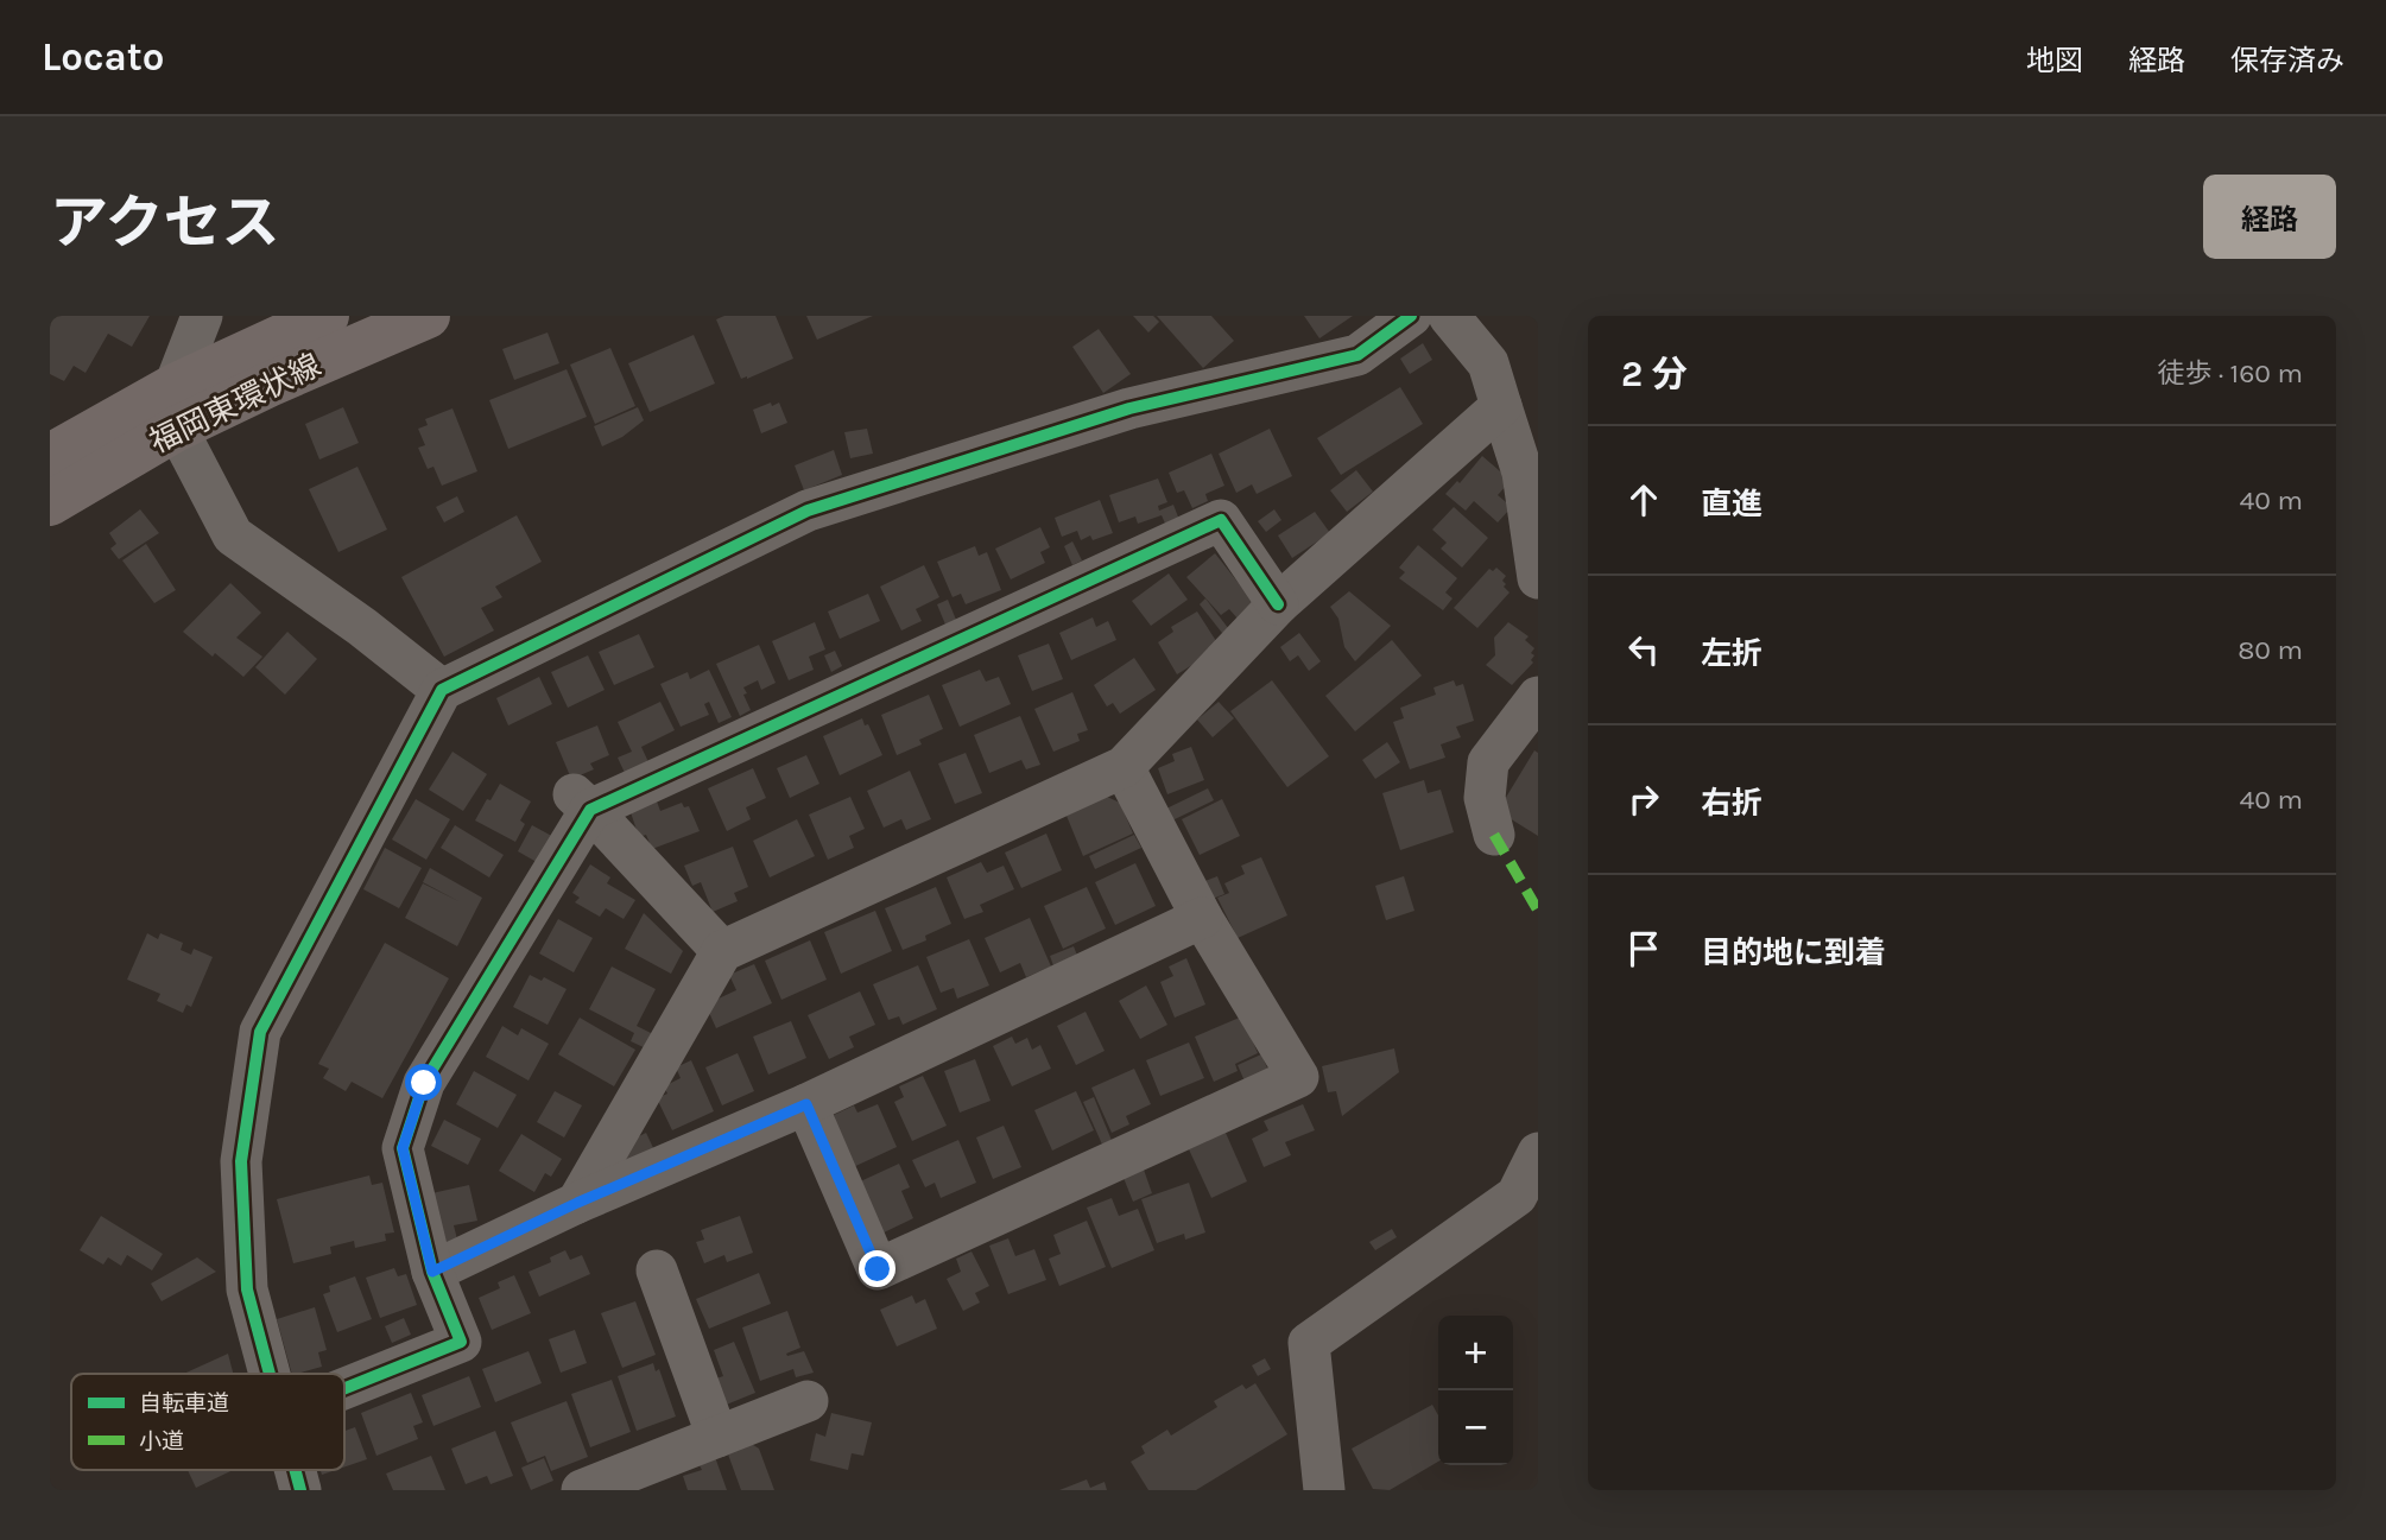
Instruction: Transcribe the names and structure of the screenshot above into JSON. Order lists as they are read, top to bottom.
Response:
{
  "streets": {
    "main road": ["福岡東環状線"]
  },
  "legend": ["自転車道", "小道"],
  "page": {
    "header": "Locato",
    "nav": ["地図", "経路", "保存済み"],
    "title": "アクセス",
    "buttons": "経路",
    "heading": ["2 分", "徒歩 · 160 m"],
    "list": [
      ["直進", "40 m"],
      ["左折", "80 m"],
      ["右折", "40 m"],
      "目的地に到着"
    ],
    "map_buttons": ["+", "−"]
  }
}
